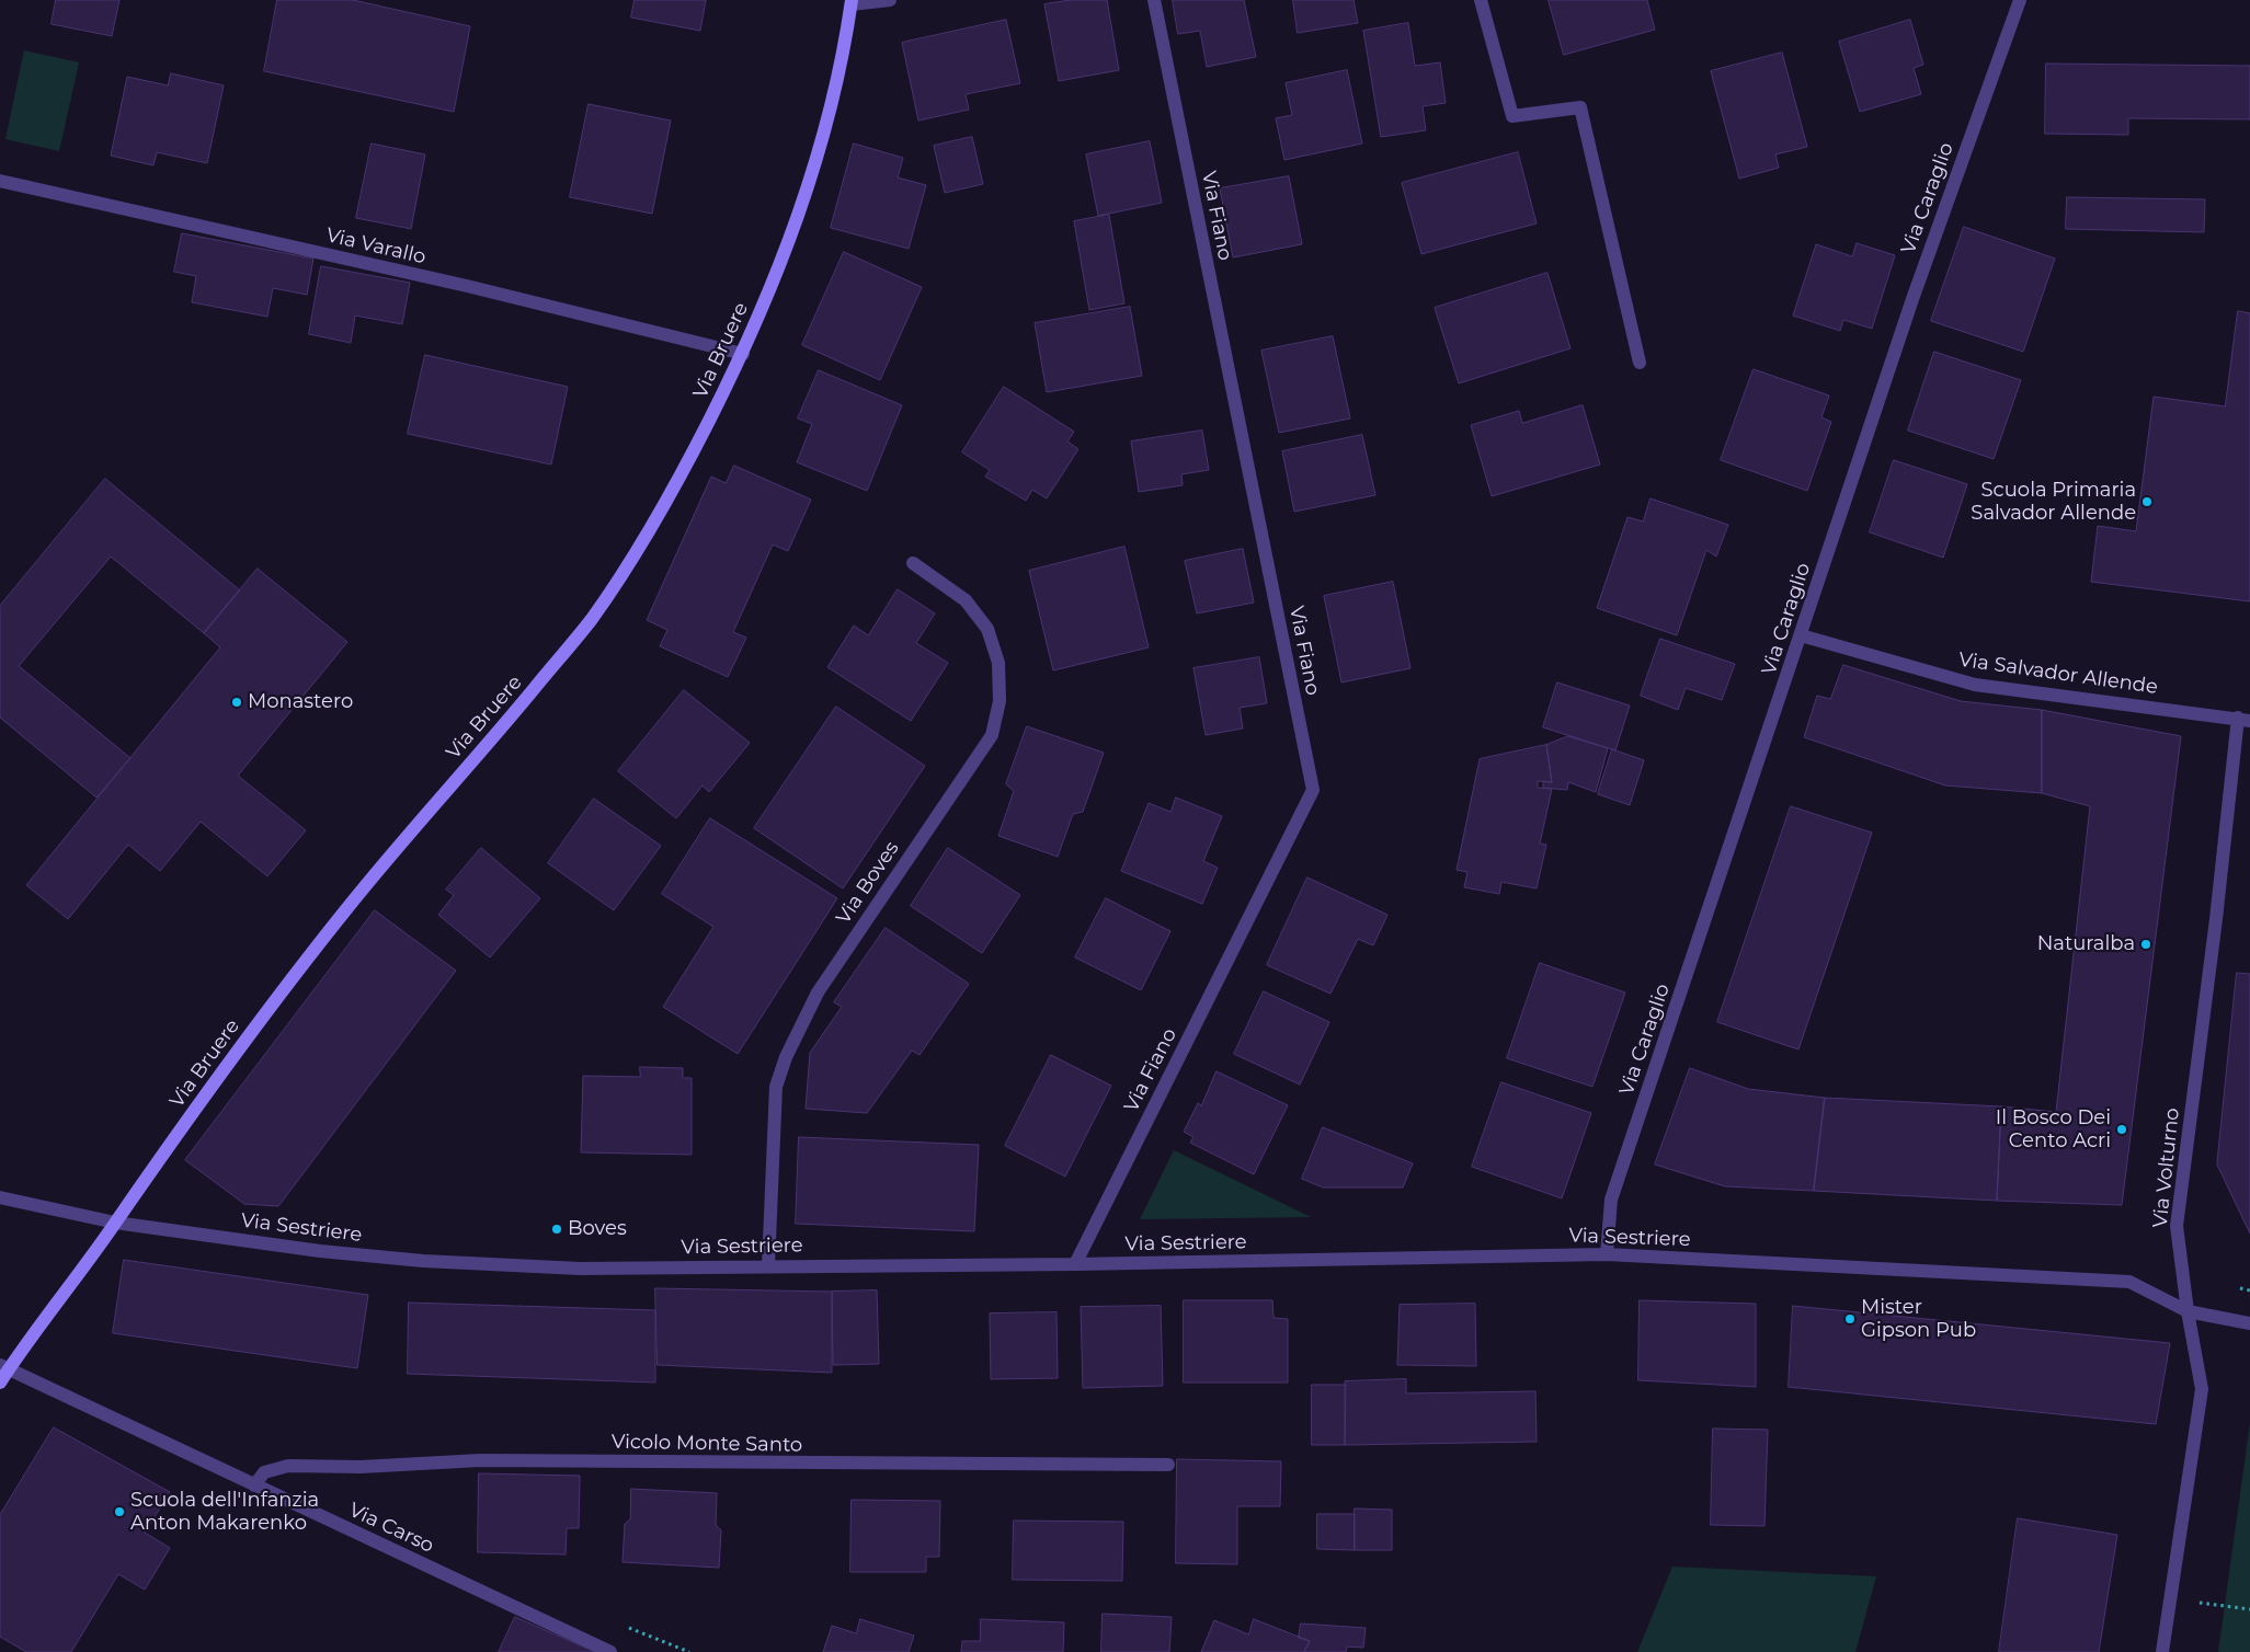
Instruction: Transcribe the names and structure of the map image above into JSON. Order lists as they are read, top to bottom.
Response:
{
  "streets": {
    "street": [
      "Via Caraglio",
      "Via Fiano",
      "Via Varallo",
      "Via Bruere",
      "Via Salvador Allende",
      "Via Boves",
      "Via Volturno",
      "Via Sestriere",
      "Vicolo Monte Santo",
      "Via Carso"
    ]
  },
  "crossings": [
    ["Via Caraglio", "Via Salvador Allende"],
    ["Via Caraglio", "Via Sestriere"],
    ["Via Fiano", "Via Sestriere"],
    ["Via Varallo", "Via Bruere"],
    ["Via Bruere", "Via Sestriere"],
    ["Via Bruere", "Via Carso"],
    ["Via Salvador Allende", "Via Volturno"],
    ["Via Boves", "Via Sestriere"],
    ["Via Volturno", "Via Sestriere"],
    ["Vicolo Monte Santo", "Via Carso"]
  ],
  "places": [
    "Scuola Primaria Salvador Allende",
    "Monastero",
    "Naturalba",
    "Il Bosco Dei Cento Acri",
    "Boves",
    "Mister Gipson Pub",
    "Scuola dell'Infanzia Anton Makarenko"
  ]
}
